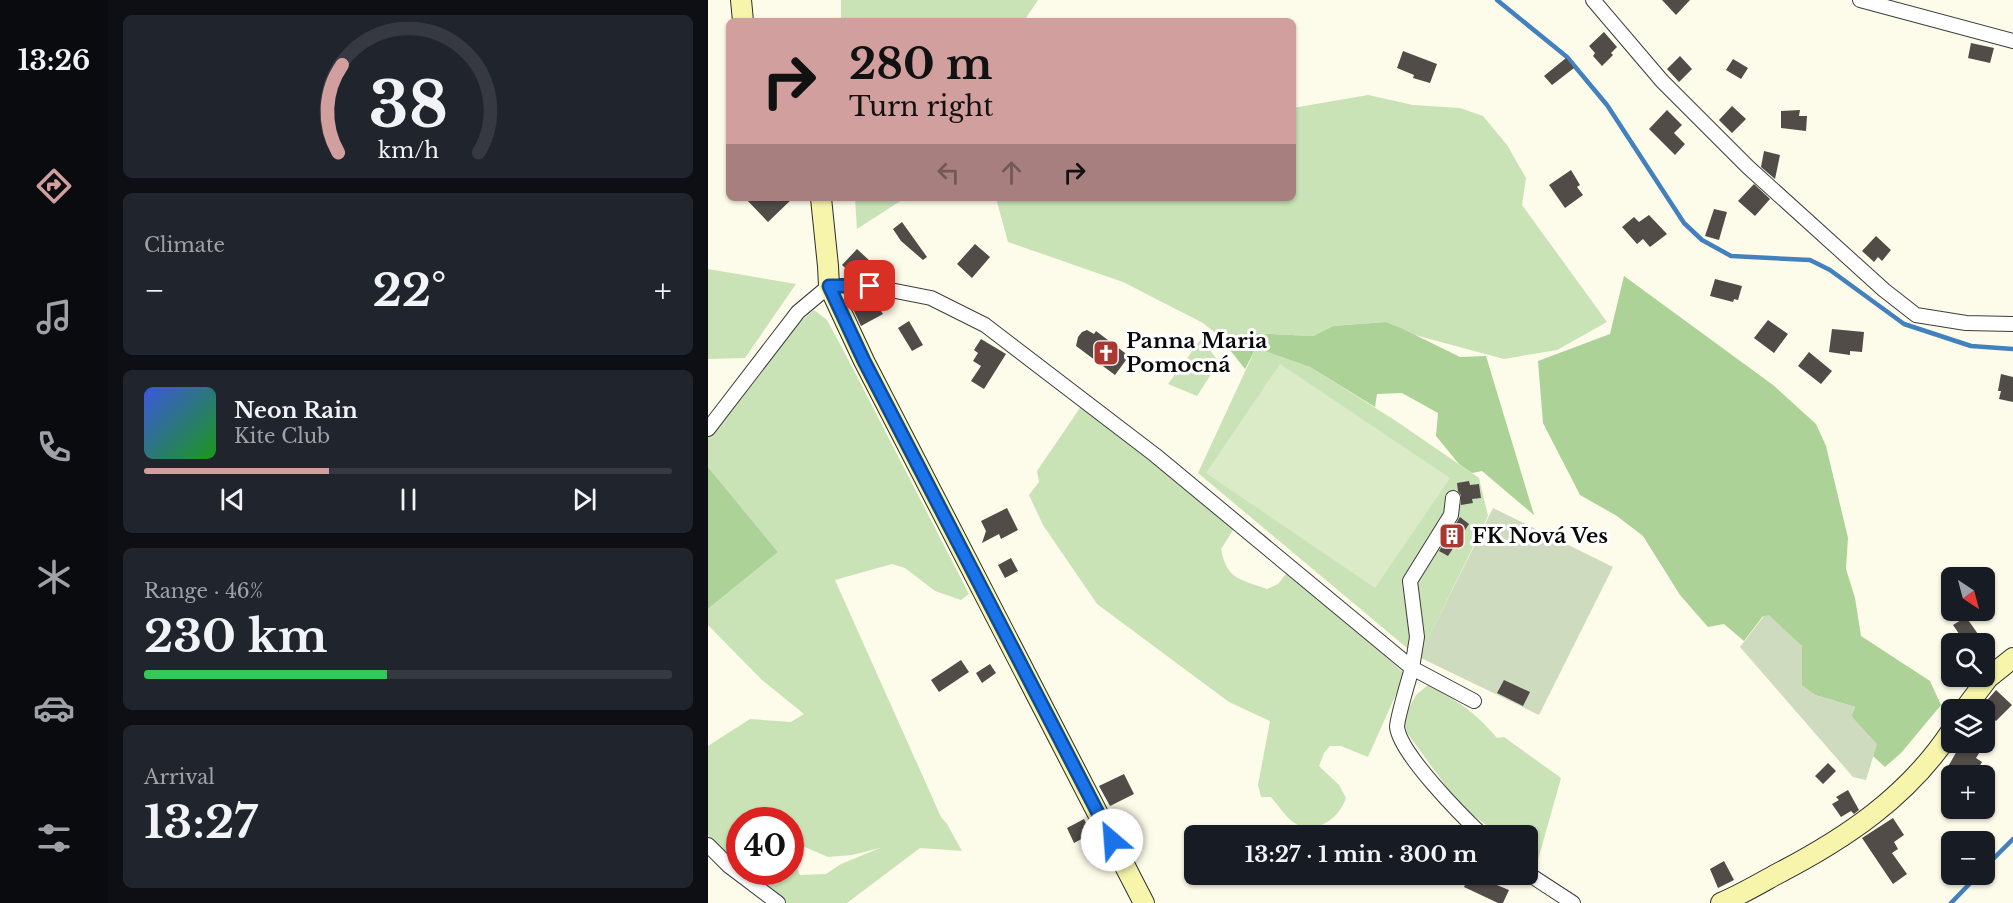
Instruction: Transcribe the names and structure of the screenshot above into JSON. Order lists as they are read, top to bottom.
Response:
{
  "places": {
    "church": ["Panna Maria Pomocná"],
    "building": ["FK Nová Ves"]
  },
  "north": "bottom right",
  "page": {
    "tabs": "13:26",
    "turn": ["280 m", "Turn right"],
    "tile": [
      "Climate",
      ["Range · 46%", "230 km"],
      ["Arrival", "13:27"]
    ],
    "heat": ["−", "22°", "+"],
    "song": ["Neon Rain", "Kite Club"],
    "map_buttons": ["+", "−"],
    "limit": "40",
    "trip": "13:27 · 1 min · 300 m",
    "gauge": ["38", "km/h"]
  }
}
